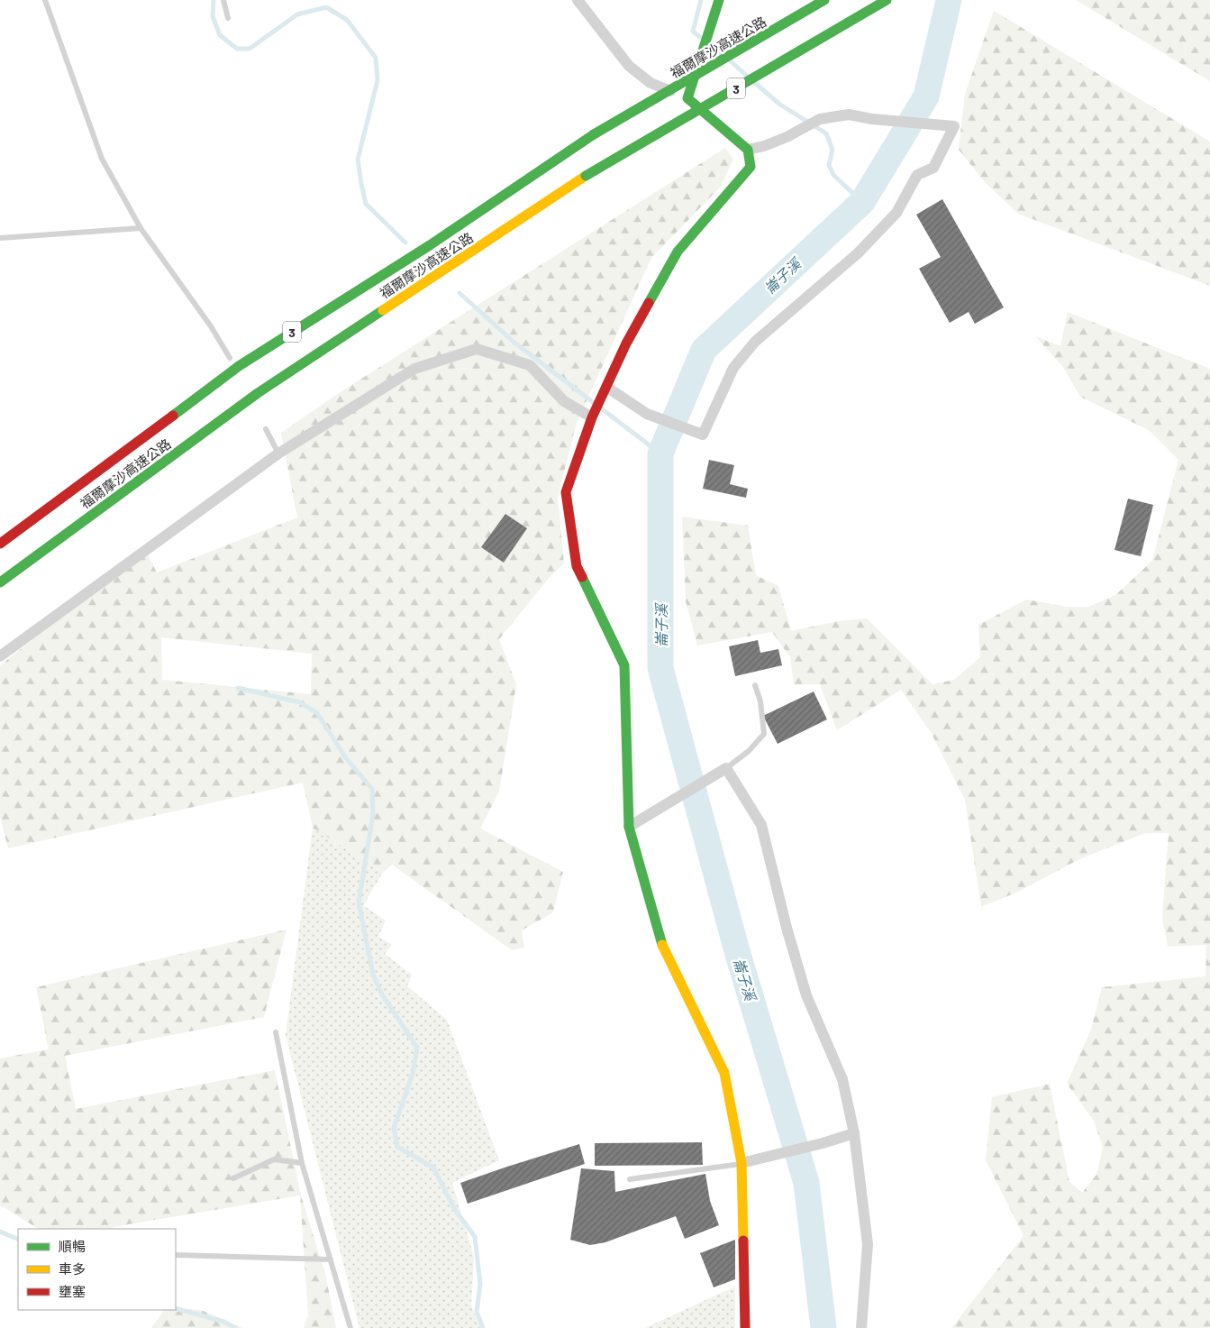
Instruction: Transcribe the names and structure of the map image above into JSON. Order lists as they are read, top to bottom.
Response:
{
  "streets": {
    "main road": ["福爾摩沙高速公路", "3"]
  },
  "water": ["崙子溪"],
  "legend": ["順暢", "車多", "壅塞"]
}
